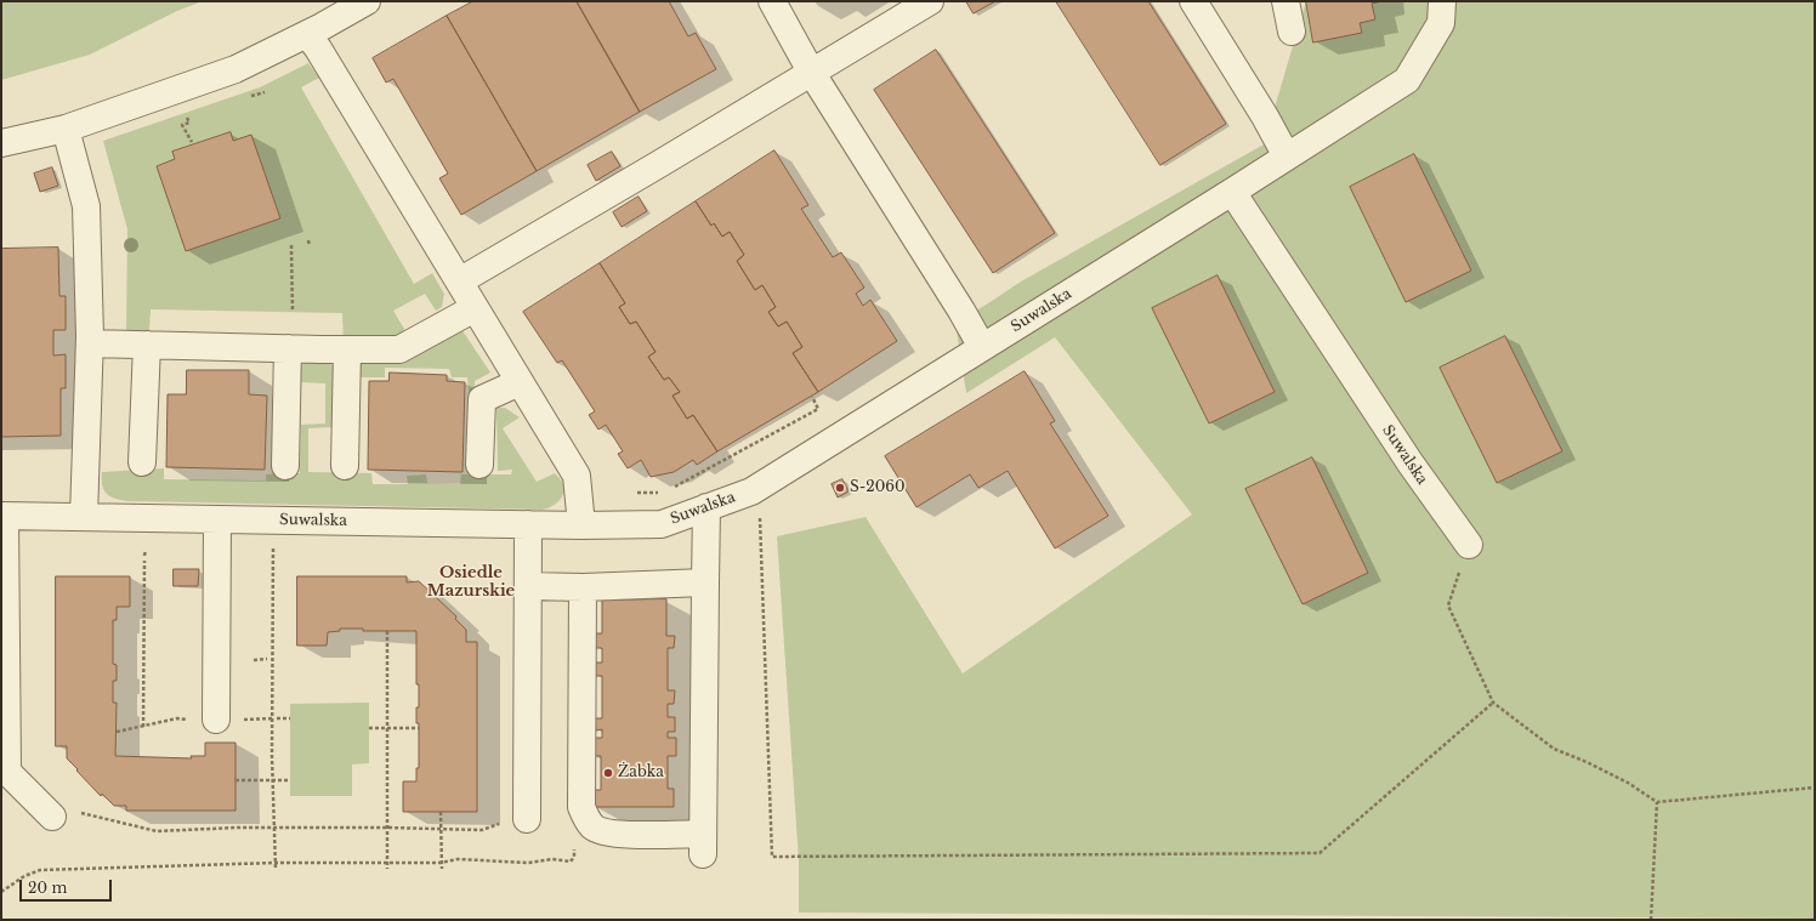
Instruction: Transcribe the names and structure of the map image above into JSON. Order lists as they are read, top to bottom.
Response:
{
  "streets": {
    "street": ["Suwalska"]
  },
  "districts": ["Osiedle Mazurskie"],
  "places": ["S-2060", "Żabka"],
  "scale_bar": "20 m"
}
